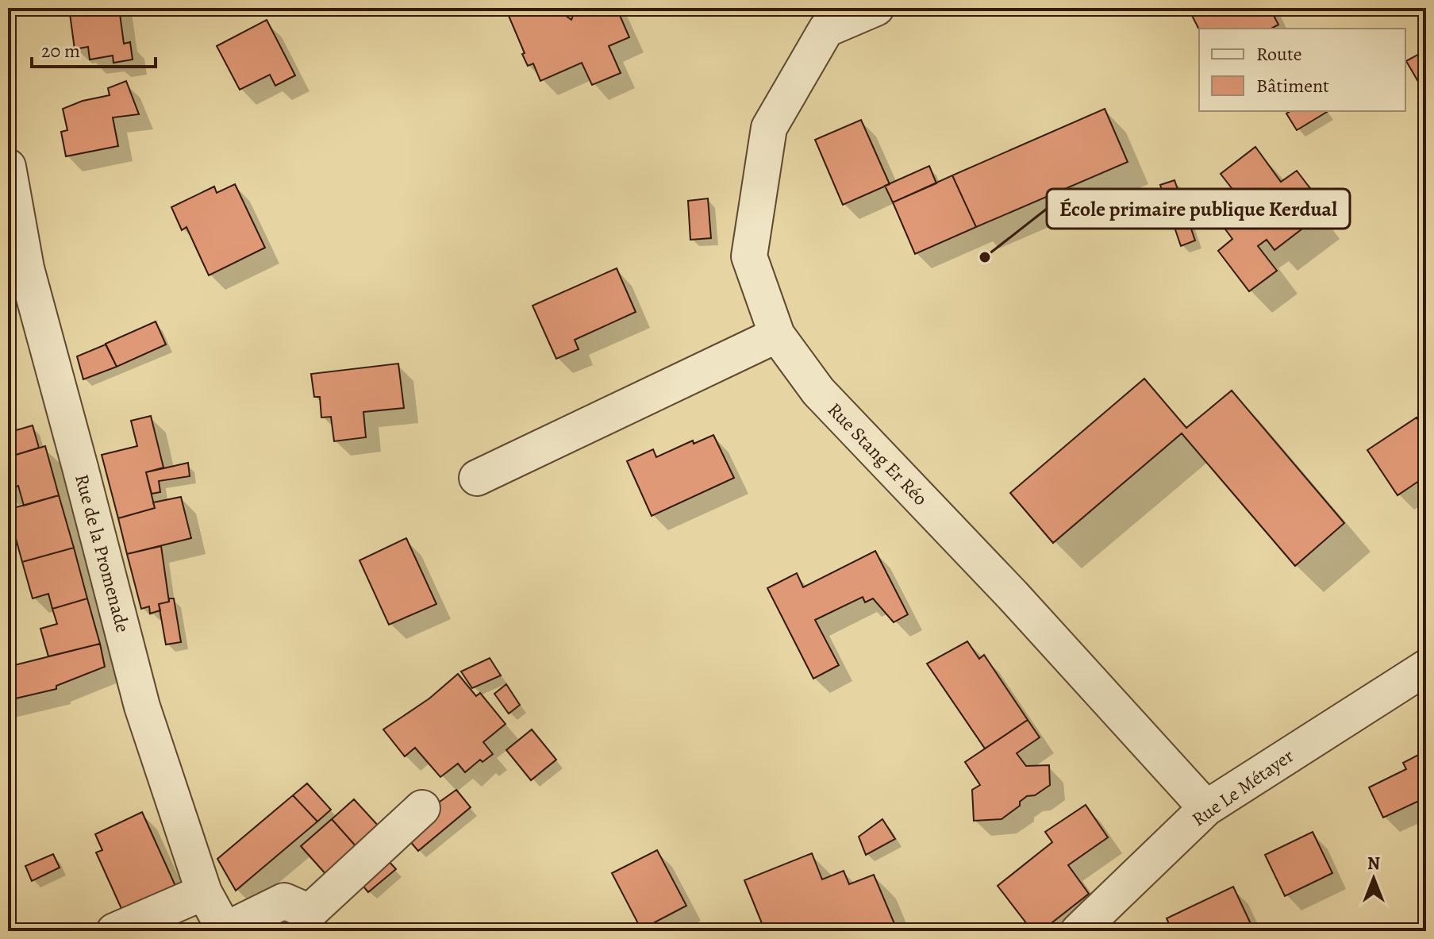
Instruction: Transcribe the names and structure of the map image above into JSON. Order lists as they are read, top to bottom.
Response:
{
  "streets": {
    "street": ["Rue Stang Er Réo", "Rue de la Promenade", "Rue Le Métayer"]
  },
  "crossings": [
    ["Rue Stang Er Réo", "Rue Le Métayer"]
  ],
  "places": ["École primaire publique Kerdual"],
  "legend": ["Route", "Bâtiment"],
  "scale_bar": "20 m",
  "north": "top"
}
